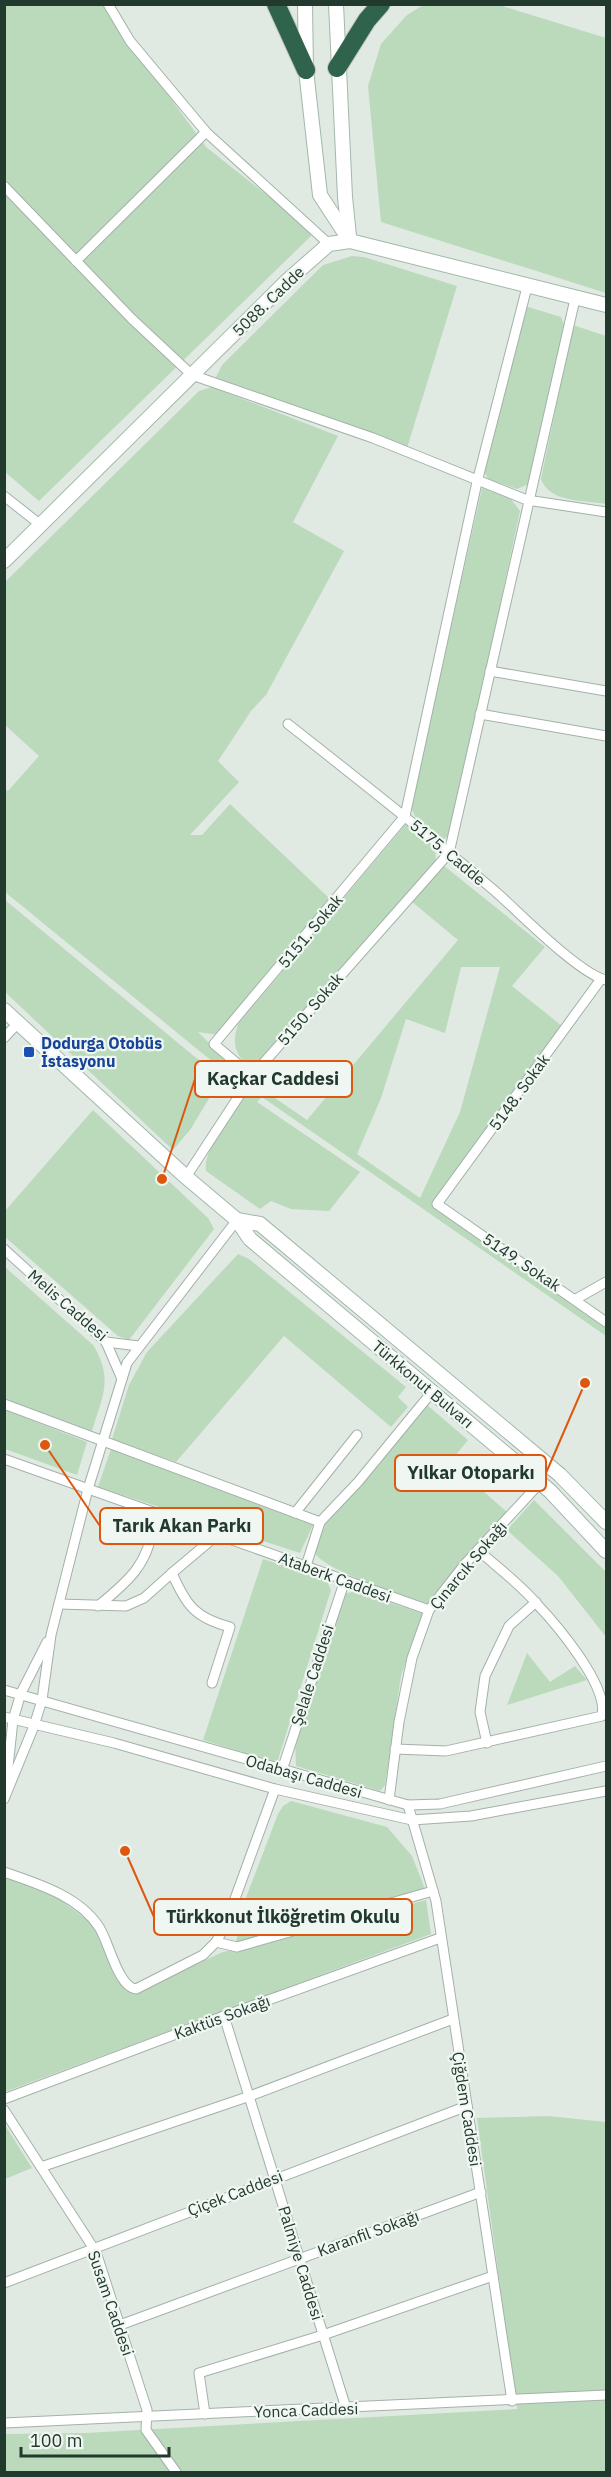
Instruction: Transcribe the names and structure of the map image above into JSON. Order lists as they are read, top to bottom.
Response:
{
  "streets": {
    "street": [
      "5088. Cadde",
      "5175. Cadde",
      "5151. Sokak",
      "5150. Sokak",
      "5148. Sokak",
      "5149. Sokak",
      "Melis Caddesi",
      "Türkkonut Bulvarı",
      "Çınarcık Sokağı",
      "Ataberk Caddesi",
      "Şelale Caddesi",
      "Odabaşı Caddesi",
      "Kaktüs Sokağı",
      "Çiğdem Caddesi",
      "Çiçek Caddesi",
      "Karanfil Sokağı",
      "Palmiye Caddesi",
      "Susam Caddesi",
      "Yonca Caddesi"
    ]
  },
  "crossings": [
    ["5175. Cadde", "5151. Sokak"],
    ["5175. Cadde", "5150. Sokak"],
    ["5175. Cadde", "5148. Sokak"],
    ["5151. Sokak", "5150. Sokak"],
    ["5150. Sokak", "Türkkonut Bulvarı"],
    ["5148. Sokak", "5149. Sokak"],
    ["Türkkonut Bulvarı", "Çınarcık Sokağı"],
    ["Çınarcık Sokağı", "Ataberk Caddesi"],
    ["Çınarcık Sokağı", "Odabaşı Caddesi"],
    ["Ataberk Caddesi", "Şelale Caddesi"],
    ["Şelale Caddesi", "Odabaşı Caddesi"],
    ["Odabaşı Caddesi", "Çiğdem Caddesi"],
    ["Kaktüs Sokağı", "Çiğdem Caddesi"],
    ["Kaktüs Sokağı", "Palmiye Caddesi"],
    ["Çiğdem Caddesi", "Çiçek Caddesi"],
    ["Çiğdem Caddesi", "Karanfil Sokağı"],
    ["Çiğdem Caddesi", "Yonca Caddesi"],
    ["Çiçek Caddesi", "Palmiye Caddesi"],
    ["Çiçek Caddesi", "Susam Caddesi"],
    ["Karanfil Sokağı", "Palmiye Caddesi"],
    ["Karanfil Sokağı", "Susam Caddesi"],
    ["Palmiye Caddesi", "Yonca Caddesi"],
    ["Susam Caddesi", "Yonca Caddesi"]
  ],
  "places": {
    "transit": ["Dodurga Otobüs İstasyonu"],
    "other": [
      "Kaçkar Caddesi",
      "Yılkar Otoparkı",
      "Tarık Akan Parkı",
      "Türkkonut İlköğretim Okulu"
    ]
  },
  "scale_bar": "100 m"
}
